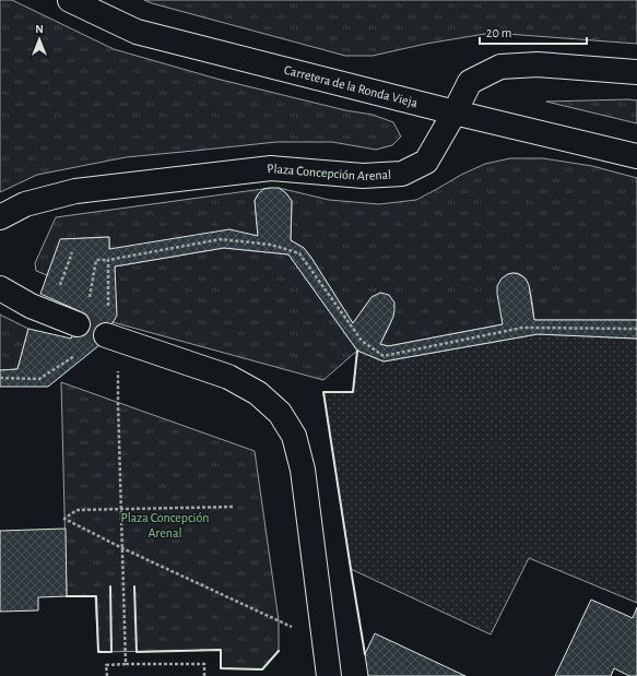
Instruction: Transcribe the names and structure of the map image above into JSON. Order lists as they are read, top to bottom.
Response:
{
  "streets": {
    "street": ["Carretera de la Ronda Vieja", "Plaza Concepción Arenal"]
  },
  "crossings": [
    ["Carretera de la Ronda Vieja", "Plaza Concepción Arenal"]
  ],
  "parks": ["Plaza Concepción Arenal"],
  "scale_bar": "20 m",
  "north": "top"
}
